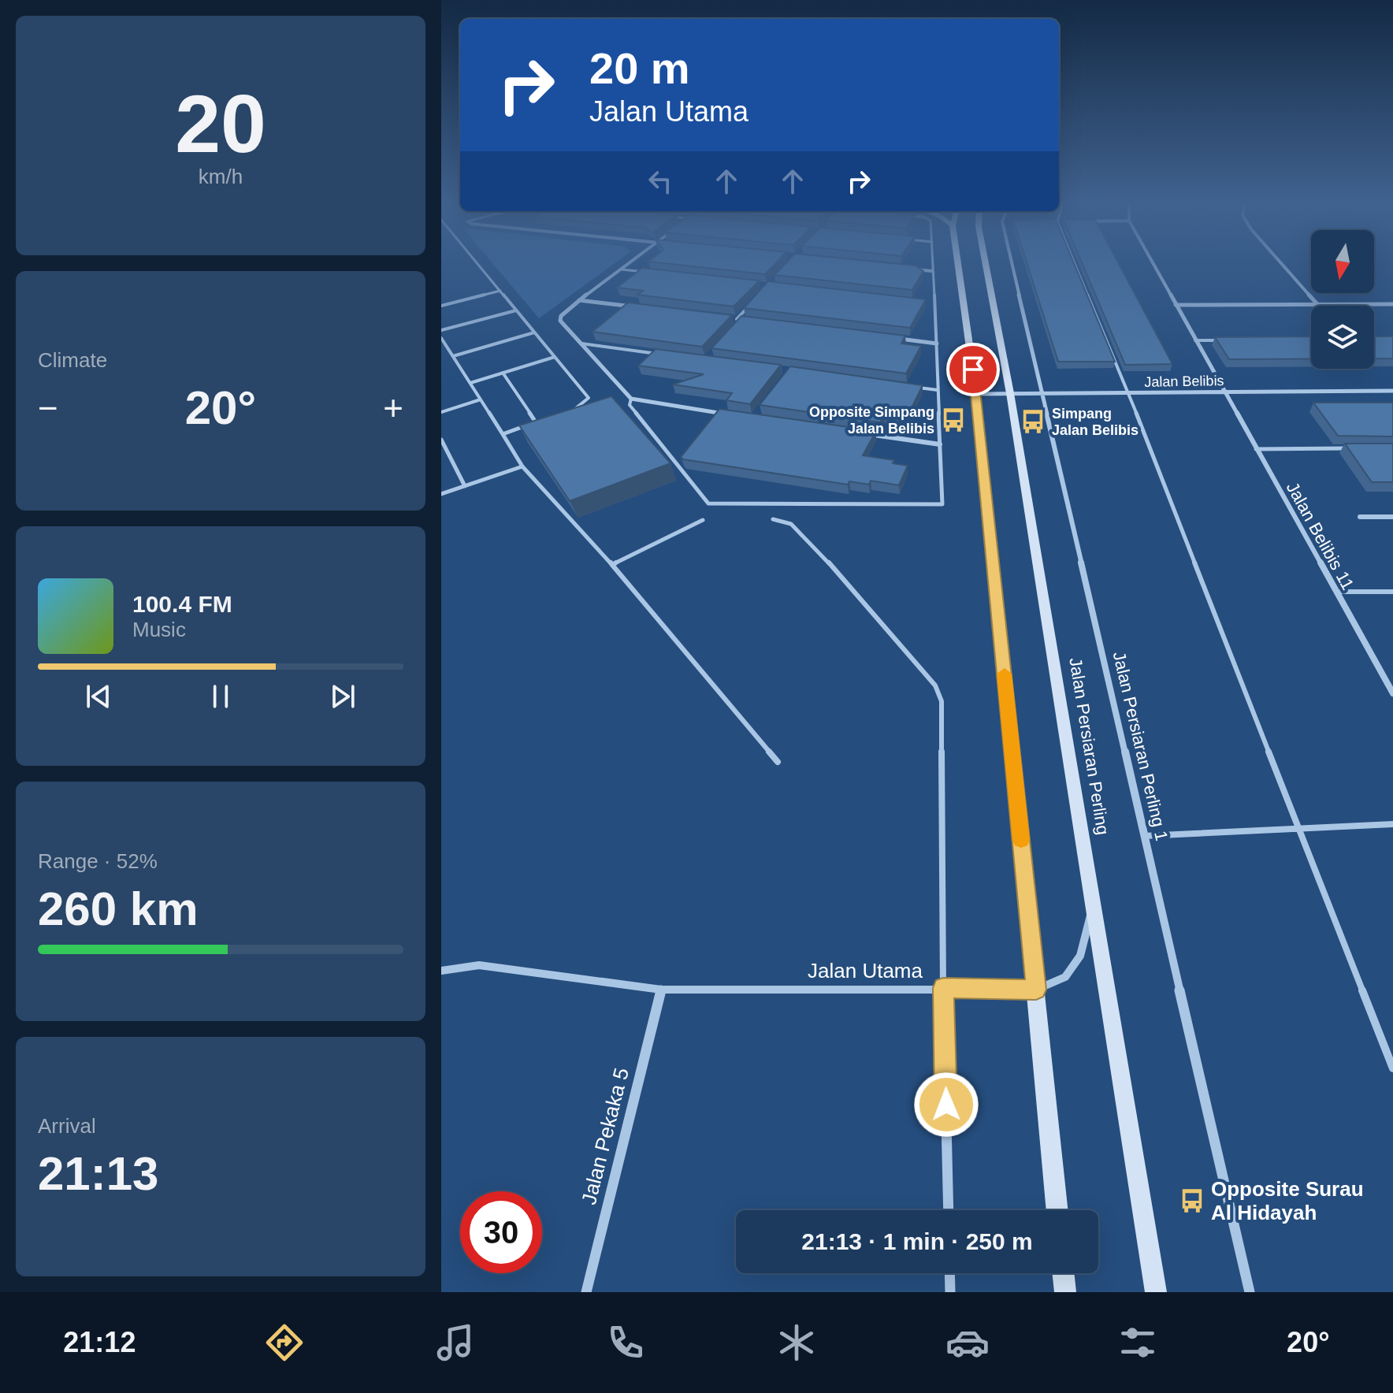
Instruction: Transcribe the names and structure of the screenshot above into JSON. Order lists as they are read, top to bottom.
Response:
{
  "streets": {
    "main road": ["Jalan Persiaran Perling"],
    "street": [
      "Jalan Belibis",
      "Jalan Belibis 11",
      "Jalan Persiaran Perling 1",
      "Jalan Utama",
      "Jalan Pekaka 5"
    ]
  },
  "crossings": [
    ["Jalan Belibis", "Jalan Belibis 11"],
    ["Jalan Belibis", "Jalan Persiaran Perling"],
    ["Jalan Belibis", "Jalan Persiaran Perling 1"],
    ["Jalan Persiaran Perling", "Jalan Utama"],
    ["Jalan Utama", "Jalan Pekaka 5"]
  ],
  "places": {
    "bus stop": ["Opposite Simpang Jalan Belibis", "Simpang Jalan Belibis", "Opposite Surau Al Hidayah"]
  },
  "north": "bottom",
  "page": {
    "tile": [
      ["20", "km/h"],
      "Climate",
      ["Range · 52%", "260 km"],
      ["Arrival", "21:13"]
    ],
    "turn": ["20 m", "Jalan Utama"],
    "heat": ["−", "20°", "+"],
    "song": ["100.4 FM", "Music"],
    "limit": "30",
    "trip": "21:13 · 1 min · 250 m",
    "tabs": ["21:12", "20°"]
  }
}
